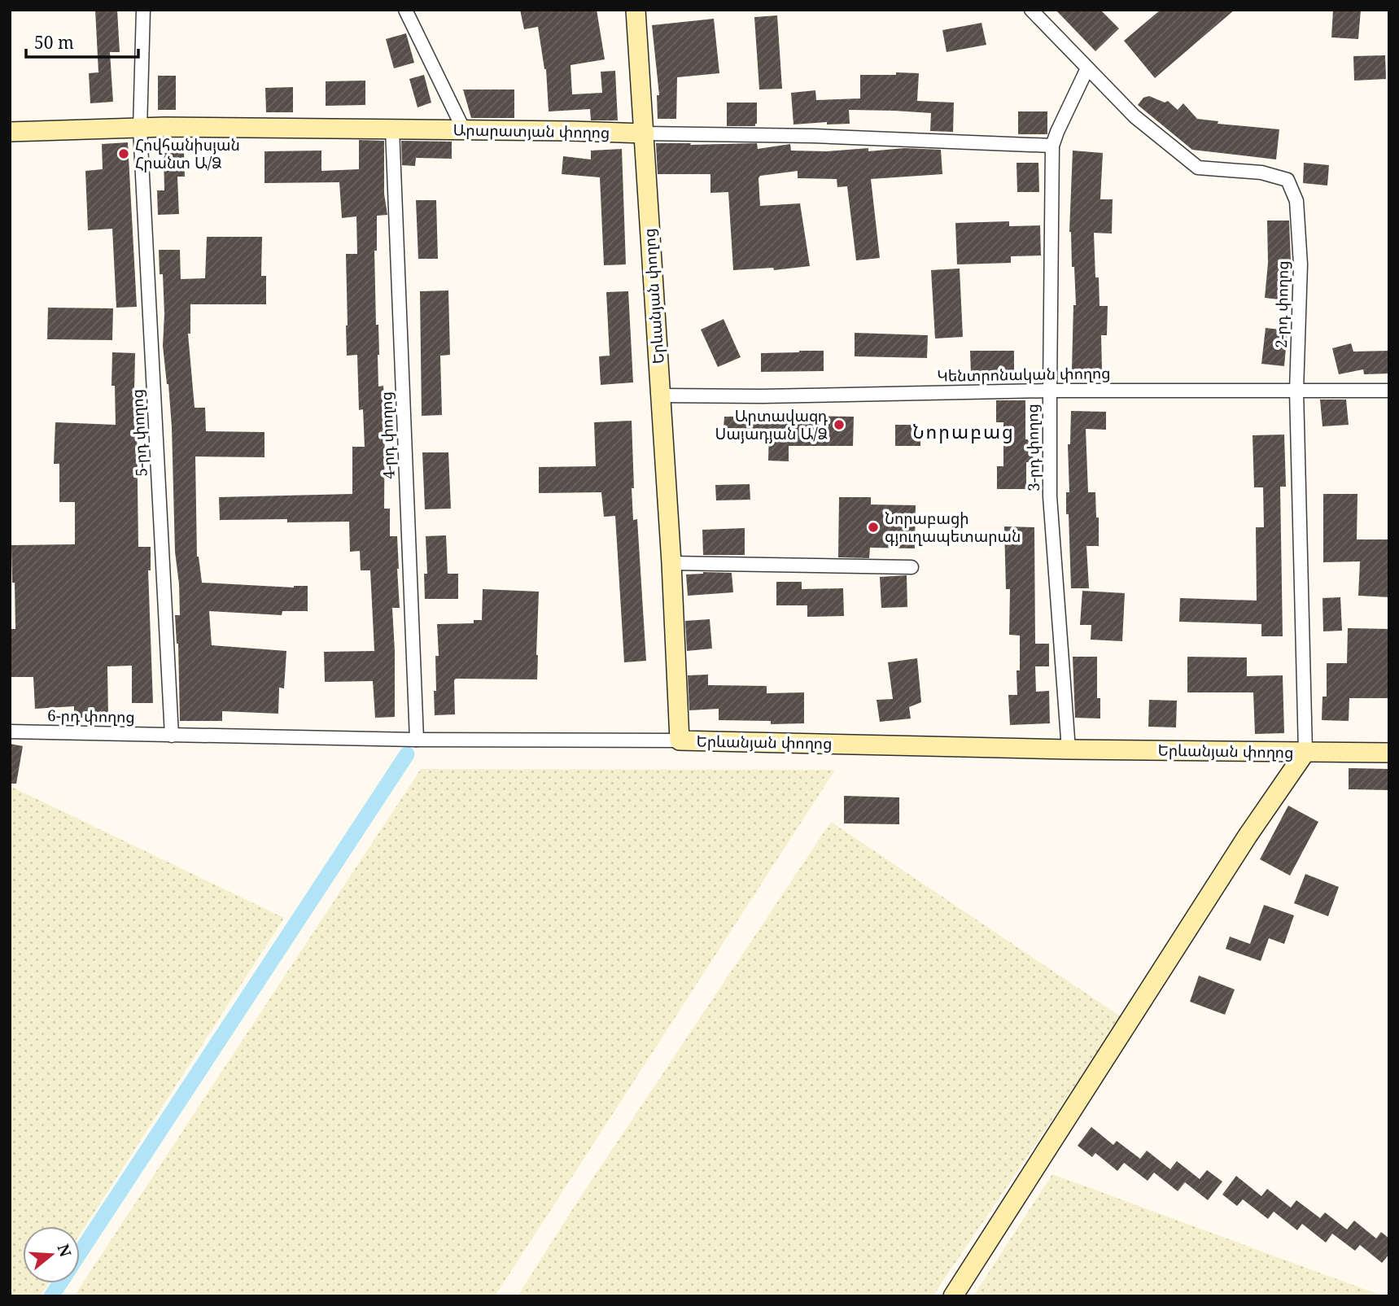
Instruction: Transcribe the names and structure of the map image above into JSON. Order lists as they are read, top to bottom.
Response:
{
  "streets": {
    "main road": ["Արարատյան փողոց", "Երևանյան փողոց"],
    "street": [
      "2-րդ փողոց",
      "Կենտրոնական փողոց",
      "5-րդ փողոց",
      "4-րդ փողոց",
      "3-րդ փողոց",
      "6-րդ փողոց"
    ]
  },
  "crossings": [
    ["Արարատյան փողոց", "Երևանյան փողոց"],
    ["Արարատյան փողոց", "5-րդ փողոց"],
    ["Արարատյան փողոց", "4-րդ փողոց"],
    ["Արարատյան փողոց", "3-րդ փողոց"],
    ["Երևանյան փողոց", "2-րդ փողոց"],
    ["Երևանյան փողոց", "Կենտրոնական փողոց"],
    ["Երևանյան փողոց", "3-րդ փողոց"],
    ["Երևանյան փողոց", "6-րդ փողոց"],
    ["2-րդ փողոց", "Կենտրոնական փողոց"],
    ["Կենտրոնական փողոց", "3-րդ փողոց"],
    ["5-րդ փողոց", "6-րդ փողոց"],
    ["4-րդ փողոց", "6-րդ փողոց"]
  ],
  "districts": ["Նորաբաց"],
  "places": ["Հովհանիսյան Հրանտ Ա/Ձ", "Արտավազդ Սայադյան Ա/Ձ", "Նորաբացի գյուղապետարան"],
  "scale_bar": "50 m",
  "north": "right"
}
